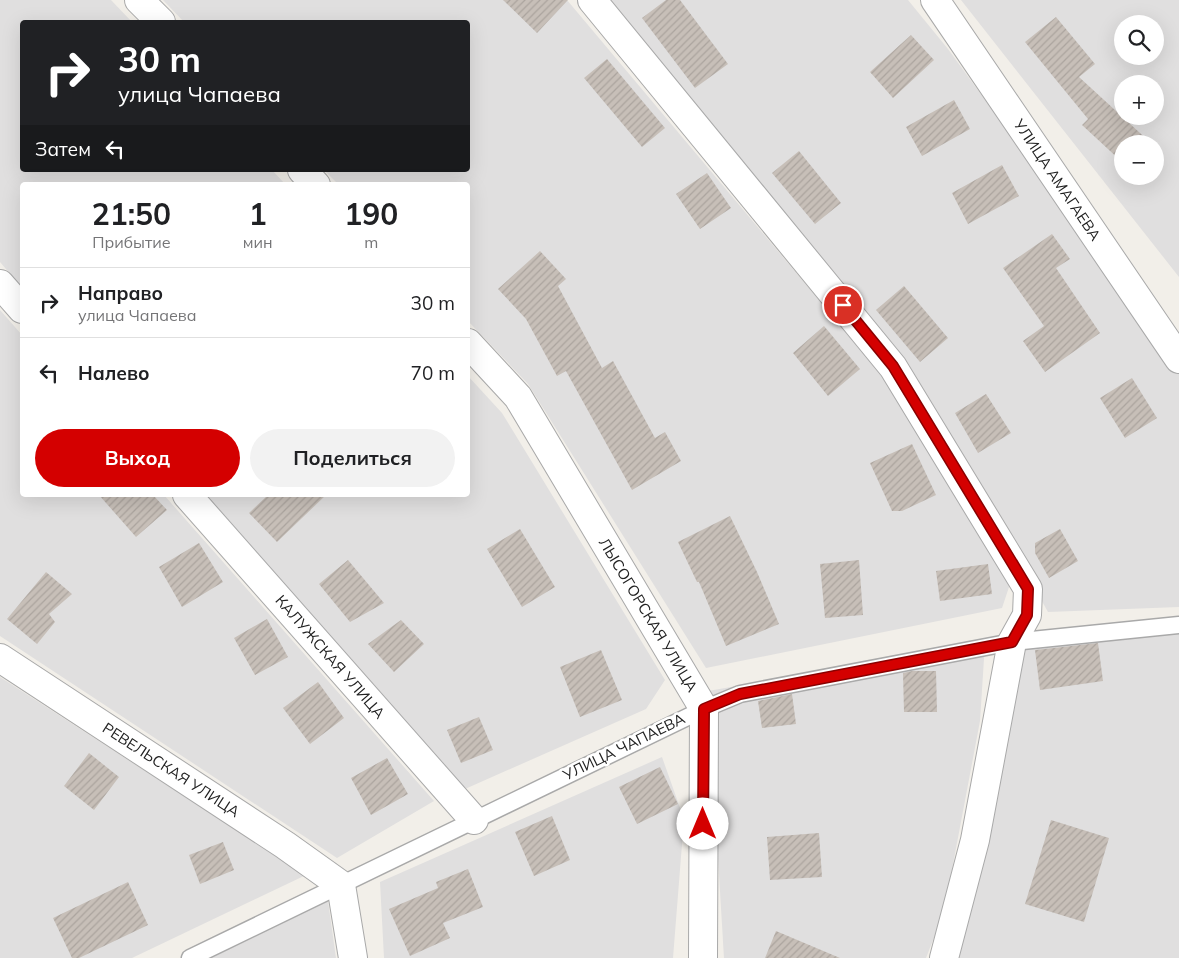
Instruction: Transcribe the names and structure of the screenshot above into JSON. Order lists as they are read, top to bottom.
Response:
{
  "streets": {
    "street": [
      "УЛИЦА АМАГАЕВА",
      "ЛЫСОГОРСКАЯ УЛИЦА",
      "КАЛУЖСКАЯ УЛИЦА",
      "РЕВЕЛЬСКАЯ УЛИЦА"
    ],
    "lane": ["УЛИЦА ЧАПАЕВА"]
  },
  "crossings": [
    ["ЛЫСОГОРСКАЯ УЛИЦА", "УЛИЦА ЧАПАЕВА"],
    ["КАЛУЖСКАЯ УЛИЦА", "УЛИЦА ЧАПАЕВА"],
    ["УЛИЦА ЧАПАЕВА", "РЕВЕЛЬСКАЯ УЛИЦА"]
  ],
  "page": {
    "map_buttons": ["+", "−"],
    "turn": ["30 m", "улица Чапаева"],
    "then": "Затем",
    "eta": [
      "21:50",
      "Прибытие",
      "1",
      "мин",
      "190",
      "m"
    ],
    "list": [
      {
        "name": "Направо",
        "note": "улица Чапаева",
        "value": "30 m"
      },
      {
        "name": "Налево",
        "value": "70 m"
      }
    ],
    "buttons": ["Выход", "Поделиться"]
  }
}
